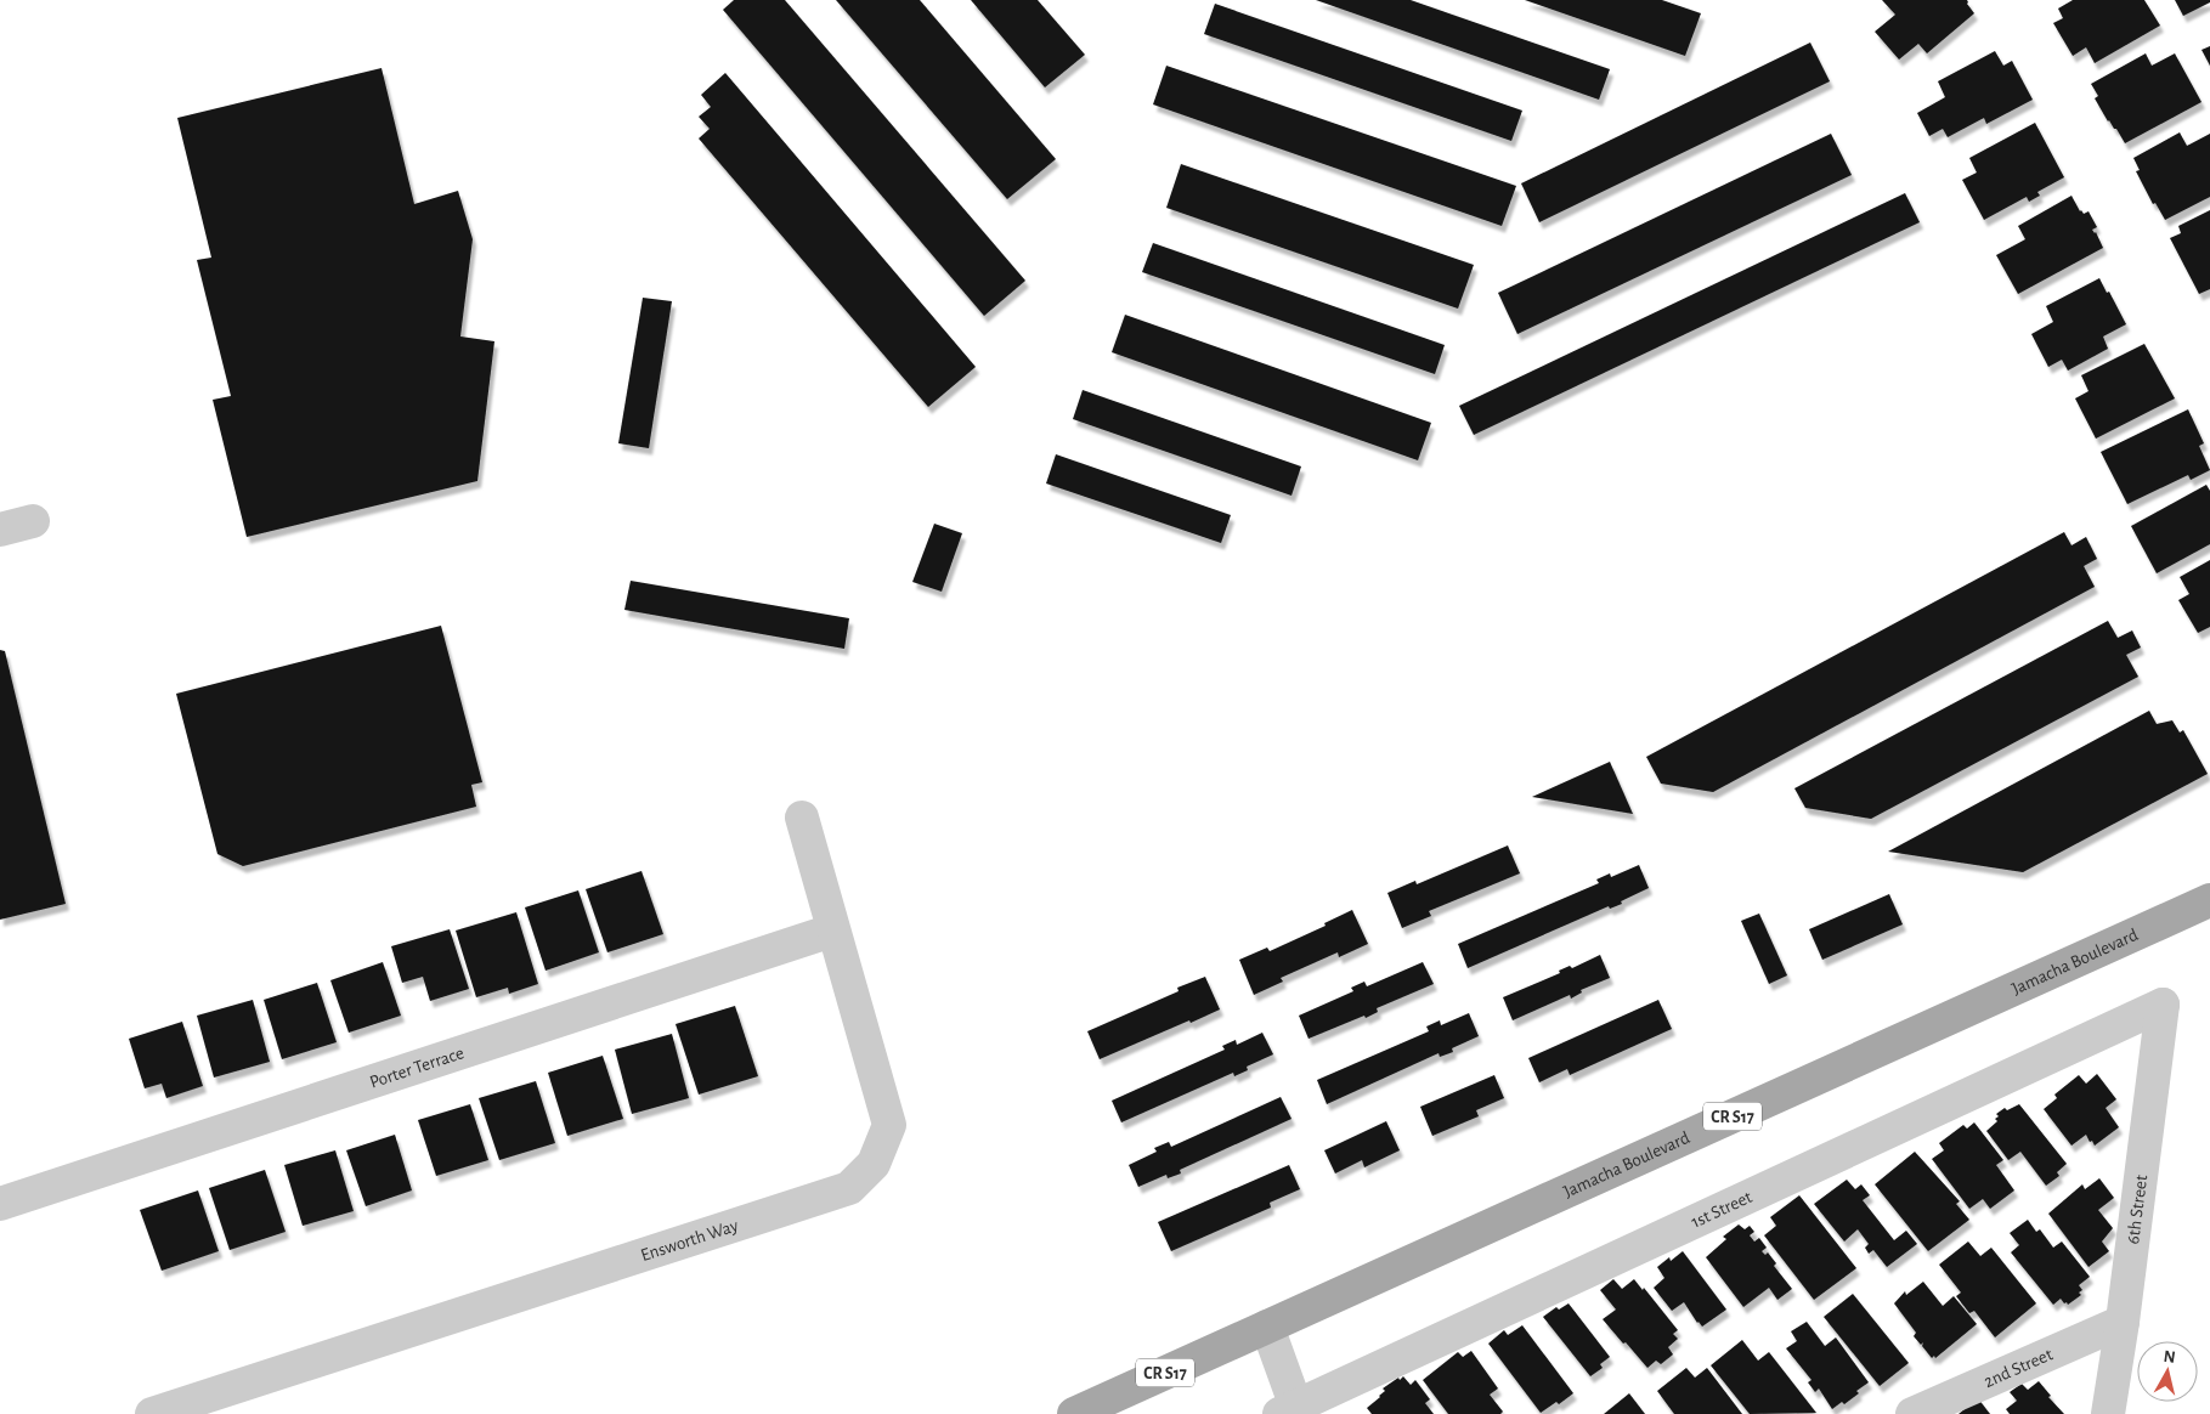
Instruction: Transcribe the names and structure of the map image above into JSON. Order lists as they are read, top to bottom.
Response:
{
  "streets": {
    "main road": ["Jamacha Boulevard", "CR S17"],
    "street": [
      "Porter Terrace",
      "1st Street",
      "6th Street",
      "Ensworth Way",
      "2nd Street"
    ]
  },
  "crossings": [
    ["Porter Terrace", "Ensworth Way"],
    ["1st Street", "6th Street"],
    ["6th Street", "2nd Street"]
  ],
  "north": "top"
}
